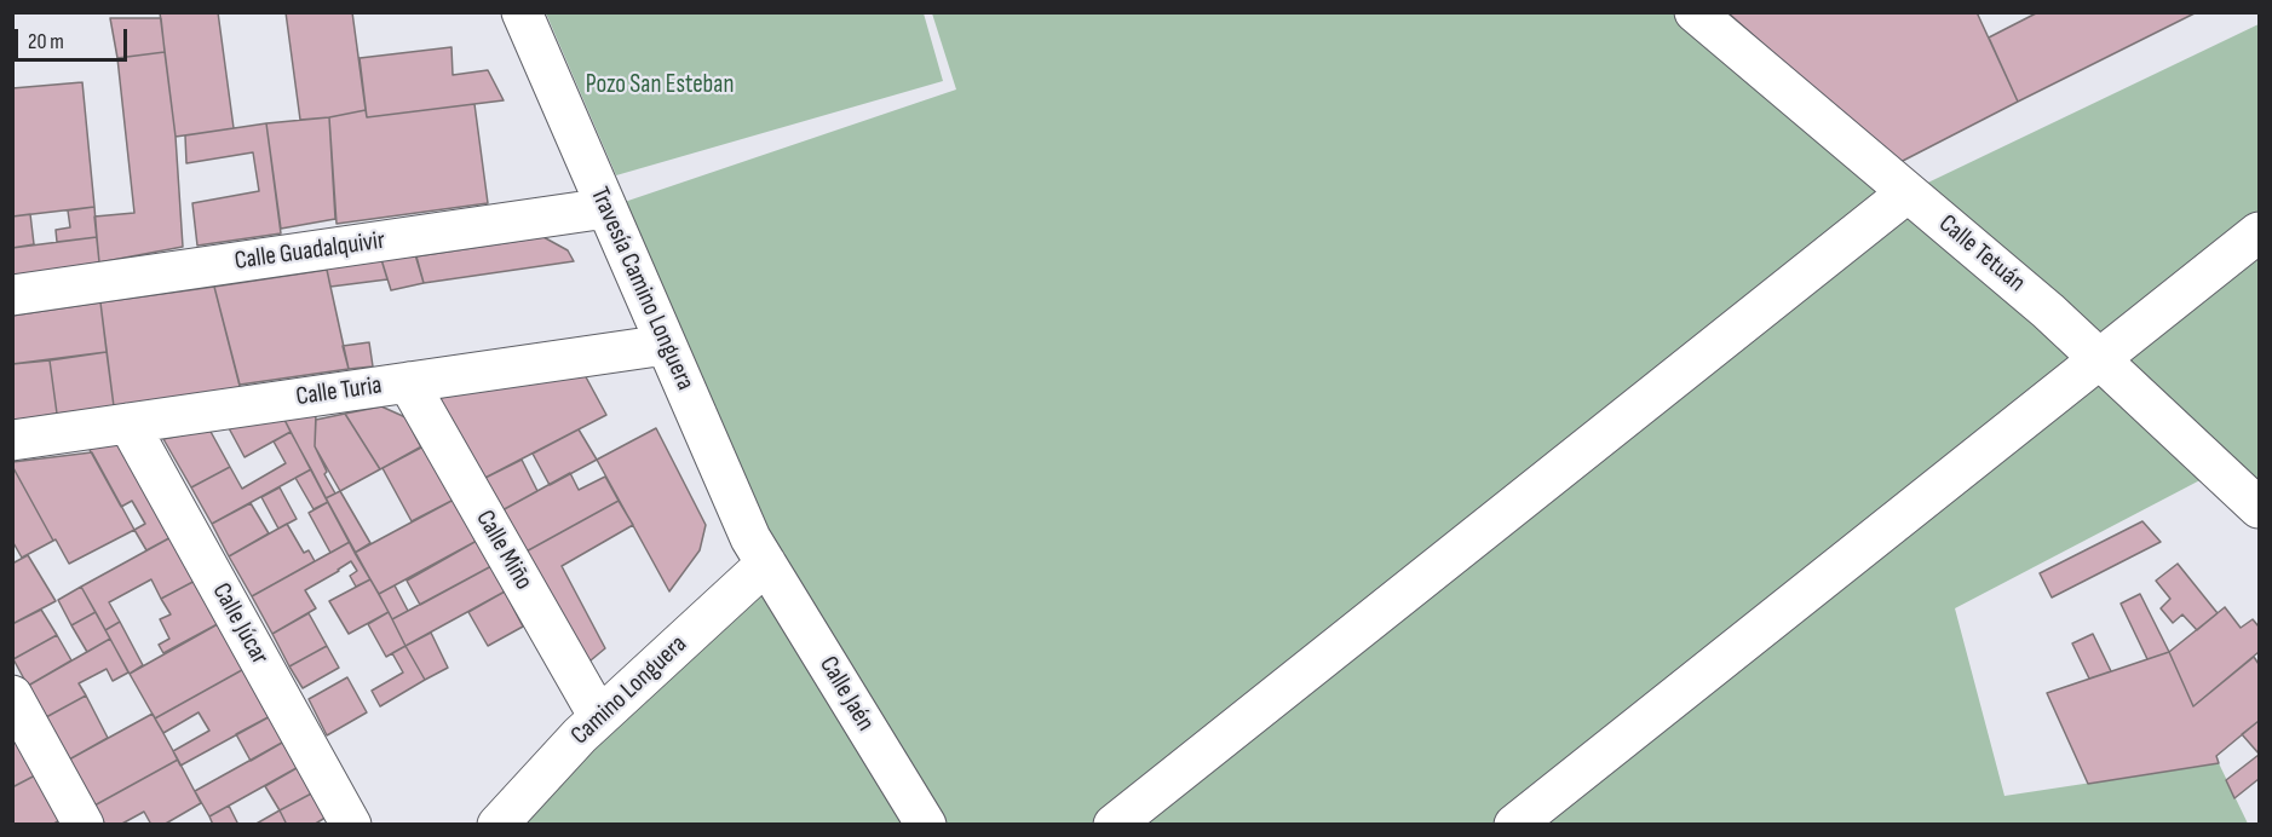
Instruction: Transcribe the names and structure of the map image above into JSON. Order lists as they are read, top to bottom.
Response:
{
  "streets": {
    "street": [
      "Calle Guadalquivir",
      "Calle Tetuán",
      "Travesía Camino Longuera",
      "Calle Turia",
      "Calle Miño",
      "Calle Júcar",
      "Camino Longuera",
      "Calle Jaén"
    ]
  },
  "crossings": [
    ["Calle Guadalquivir", "Travesía Camino Longuera"],
    ["Travesía Camino Longuera", "Calle Turia"],
    ["Travesía Camino Longuera", "Camino Longuera"],
    ["Travesía Camino Longuera", "Calle Jaén"],
    ["Calle Turia", "Calle Miño"],
    ["Calle Turia", "Calle Júcar"],
    ["Calle Miño", "Camino Longuera"],
    ["Camino Longuera", "Calle Jaén"]
  ],
  "parks": ["Pozo San Esteban"],
  "scale_bar": "20 m"
}
